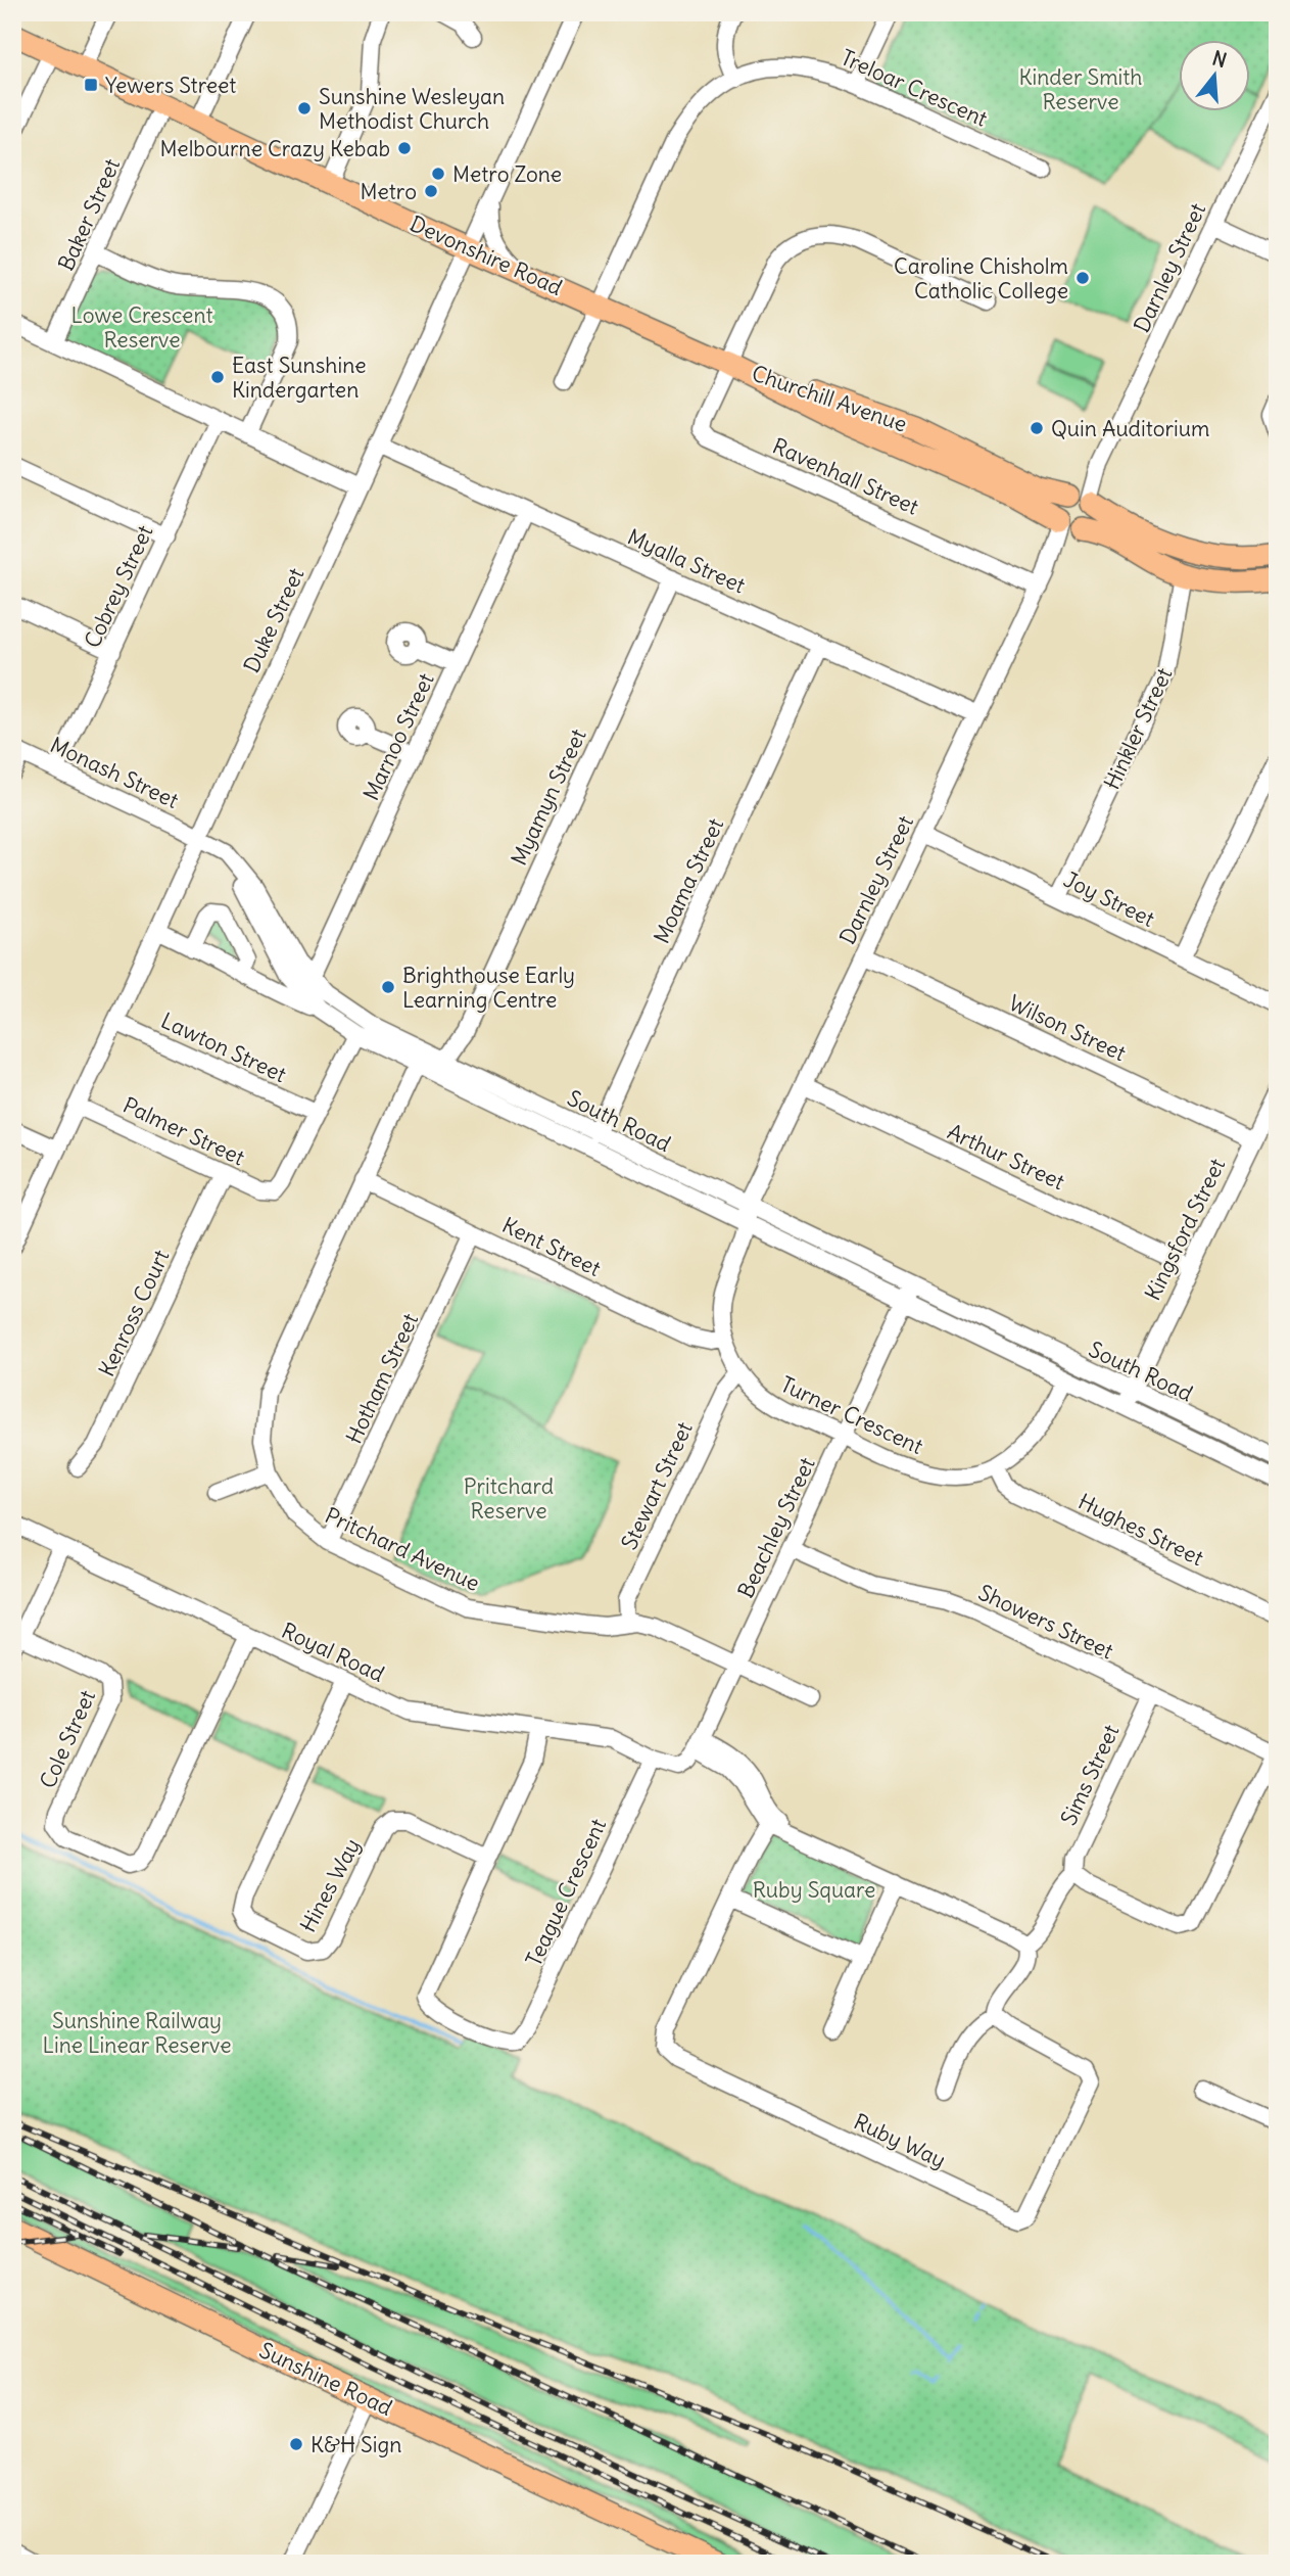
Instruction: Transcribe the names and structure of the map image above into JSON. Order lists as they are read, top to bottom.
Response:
{
  "streets": {
    "main road": [
      "Devonshire Road",
      "Churchill Avenue",
      "Hinkler Street",
      "Sunshine Road"
    ],
    "street": [
      "Treloar Crescent",
      "Baker Street",
      "Darnley Street",
      "Ravenhall Street",
      "Myalla Street",
      "Cobrey Street",
      "Duke Street",
      "Marnoo Street",
      "Monash Street",
      "Myamyn Street",
      "Moama Street",
      "Joy Street",
      "Wilson Street",
      "Lawton Street",
      "South Road",
      "Palmer Street",
      "Arthur Street",
      "Kingsford Street",
      "Kent Street",
      "Kenross Court",
      "Hotham Street",
      "Turner Crescent",
      "Stewart Street",
      "Beachley Street",
      "Hughes Street",
      "Pritchard Avenue",
      "Showers Street",
      "Royal Road",
      "Cole Street",
      "Sims Street",
      "Hines Way",
      "Teague Crescent",
      "Ruby Way"
    ]
  },
  "crossings": [
    ["Treloar Crescent", "Devonshire Road"],
    ["Baker Street", "Devonshire Road"],
    ["Devonshire Road", "Churchill Avenue"],
    ["Devonshire Road", "Ravenhall Street"],
    ["Devonshire Road", "Duke Street"],
    ["Darnley Street", "Churchill Avenue"],
    ["Darnley Street", "Ravenhall Street"],
    ["Darnley Street", "Myalla Street"],
    ["Darnley Street", "Joy Street"],
    ["Darnley Street", "Wilson Street"],
    ["Darnley Street", "South Road"],
    ["Darnley Street", "Arthur Street"],
    ["Churchill Avenue", "Ravenhall Street"],
    ["Churchill Avenue", "Hinkler Street"],
    ["Myalla Street", "Duke Street"],
    ["Myalla Street", "Marnoo Street"],
    ["Myalla Street", "Myamyn Street"],
    ["Myalla Street", "Moama Street"],
    ["Cobrey Street", "Monash Street"],
    ["Duke Street", "Monash Street"],
    ["Duke Street", "Lawton Street"],
    ["Duke Street", "South Road"],
    ["Duke Street", "Palmer Street"],
    ["Hinkler Street", "Joy Street"],
    ["Marnoo Street", "South Road"],
    ["Monash Street", "South Road"],
    ["Myamyn Street", "South Road"],
    ["Moama Street", "South Road"],
    ["Wilson Street", "Kingsford Street"],
    ["Lawton Street", "Palmer Street"],
    ["South Road", "Kingsford Street"],
    ["South Road", "Turner Crescent"],
    ["South Road", "Beachley Street"],
    ["South Road", "Pritchard Avenue"],
    ["Palmer Street", "Kenross Court"],
    ["Arthur Street", "Kingsford Street"],
    ["Kent Street", "Hotham Street"],
    ["Kent Street", "Turner Crescent"],
    ["Kent Street", "Pritchard Avenue"],
    ["Hotham Street", "Pritchard Avenue"],
    ["Turner Crescent", "Stewart Street"],
    ["Turner Crescent", "Beachley Street"],
    ["Turner Crescent", "Hughes Street"],
    ["Stewart Street", "Pritchard Avenue"],
    ["Beachley Street", "Pritchard Avenue"],
    ["Beachley Street", "Showers Street"],
    ["Beachley Street", "Royal Road"],
    ["Showers Street", "Sims Street"],
    ["Royal Road", "Cole Street"],
    ["Royal Road", "Hines Way"],
    ["Royal Road", "Teague Crescent"],
    ["Hines Way", "Teague Crescent"]
  ],
  "parks": [
    "Kinder Smith Reserve",
    "Lowe Crescent Reserve",
    "Pritchard Reserve",
    "Ruby Square",
    "Sunshine Railway Line Linear Reserve"
  ],
  "places": {
    "transit": ["Yewers Street"],
    "other": [
      "Sunshine Wesleyan Methodist Church",
      "Melbourne Crazy Kebab",
      "Metro Zone",
      "Metro",
      "Caroline Chisholm Catholic College",
      "East Sunshine Kindergarten",
      "Quin Auditorium",
      "Brighthouse Early Learning Centre",
      "K&H Sign"
    ]
  },
  "north": "top"
}
